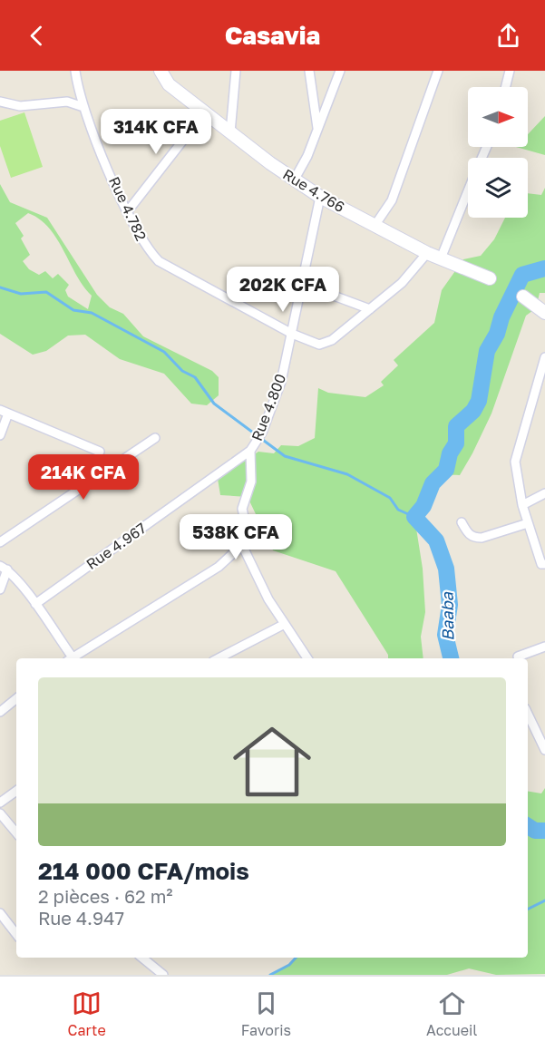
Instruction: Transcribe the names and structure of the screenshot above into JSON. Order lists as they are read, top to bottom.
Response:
{
  "streets": {
    "street": [
      "Rue 4.766",
      "Rue 4.782",
      "Rue 4.800",
      "Rue 4.967"
    ]
  },
  "crossings": [
    ["Rue 4.766", "Rue 4.800"],
    ["Rue 4.782", "Rue 4.800"],
    ["Rue 4.800", "Rue 4.967"]
  ],
  "water": ["Baaba"],
  "north": "right",
  "page": {
    "header": "Casavia",
    "price": [
      "314K CFA",
      "202K CFA",
      "214K CFA",
      "538K CFA"
    ],
    "list": [
      {
        "name": "214 000 CFA/mois",
        "note": "2 pièces · 62 m² · Rue 4.947"
      }
    ],
    "tabs": ["Carte", "Favoris", "Accueil"]
  }
}
